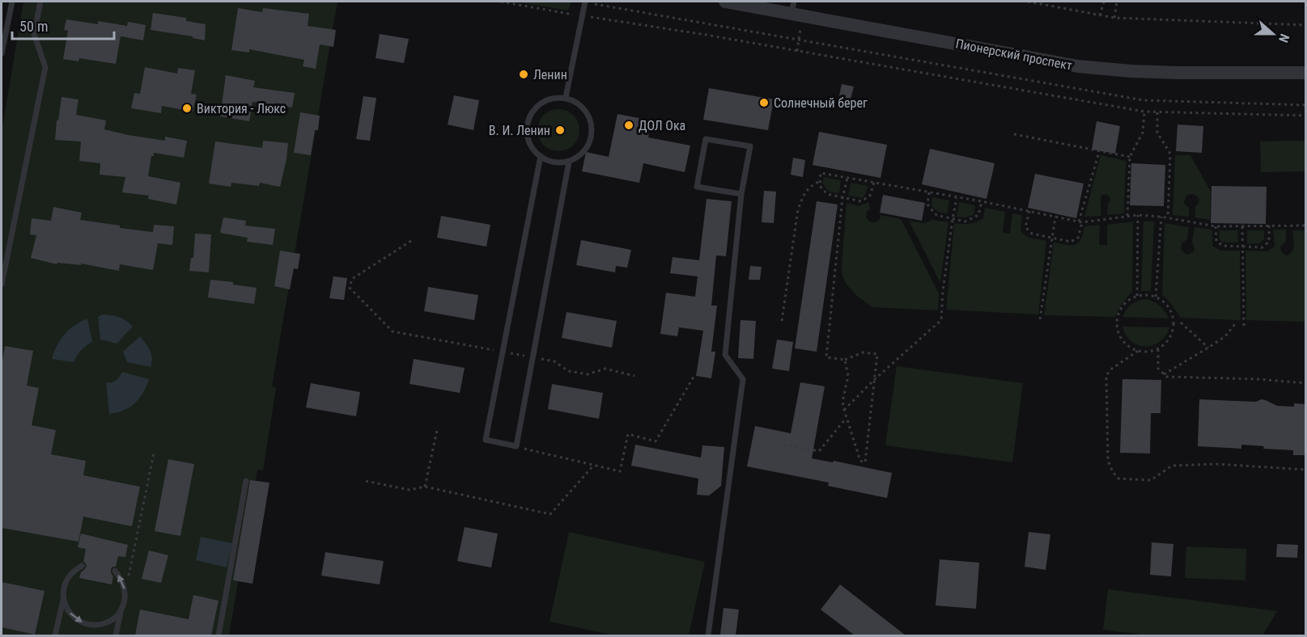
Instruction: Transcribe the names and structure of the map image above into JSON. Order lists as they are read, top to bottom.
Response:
{
  "streets": {
    "street": ["Пионерский проспект"]
  },
  "places": [
    "Ленин",
    "Солнечный берег",
    "Виктория - Люкс",
    "ДОЛ Ока",
    "В. И. Ленин"
  ],
  "scale_bar": "50 m",
  "north": "right"
}
